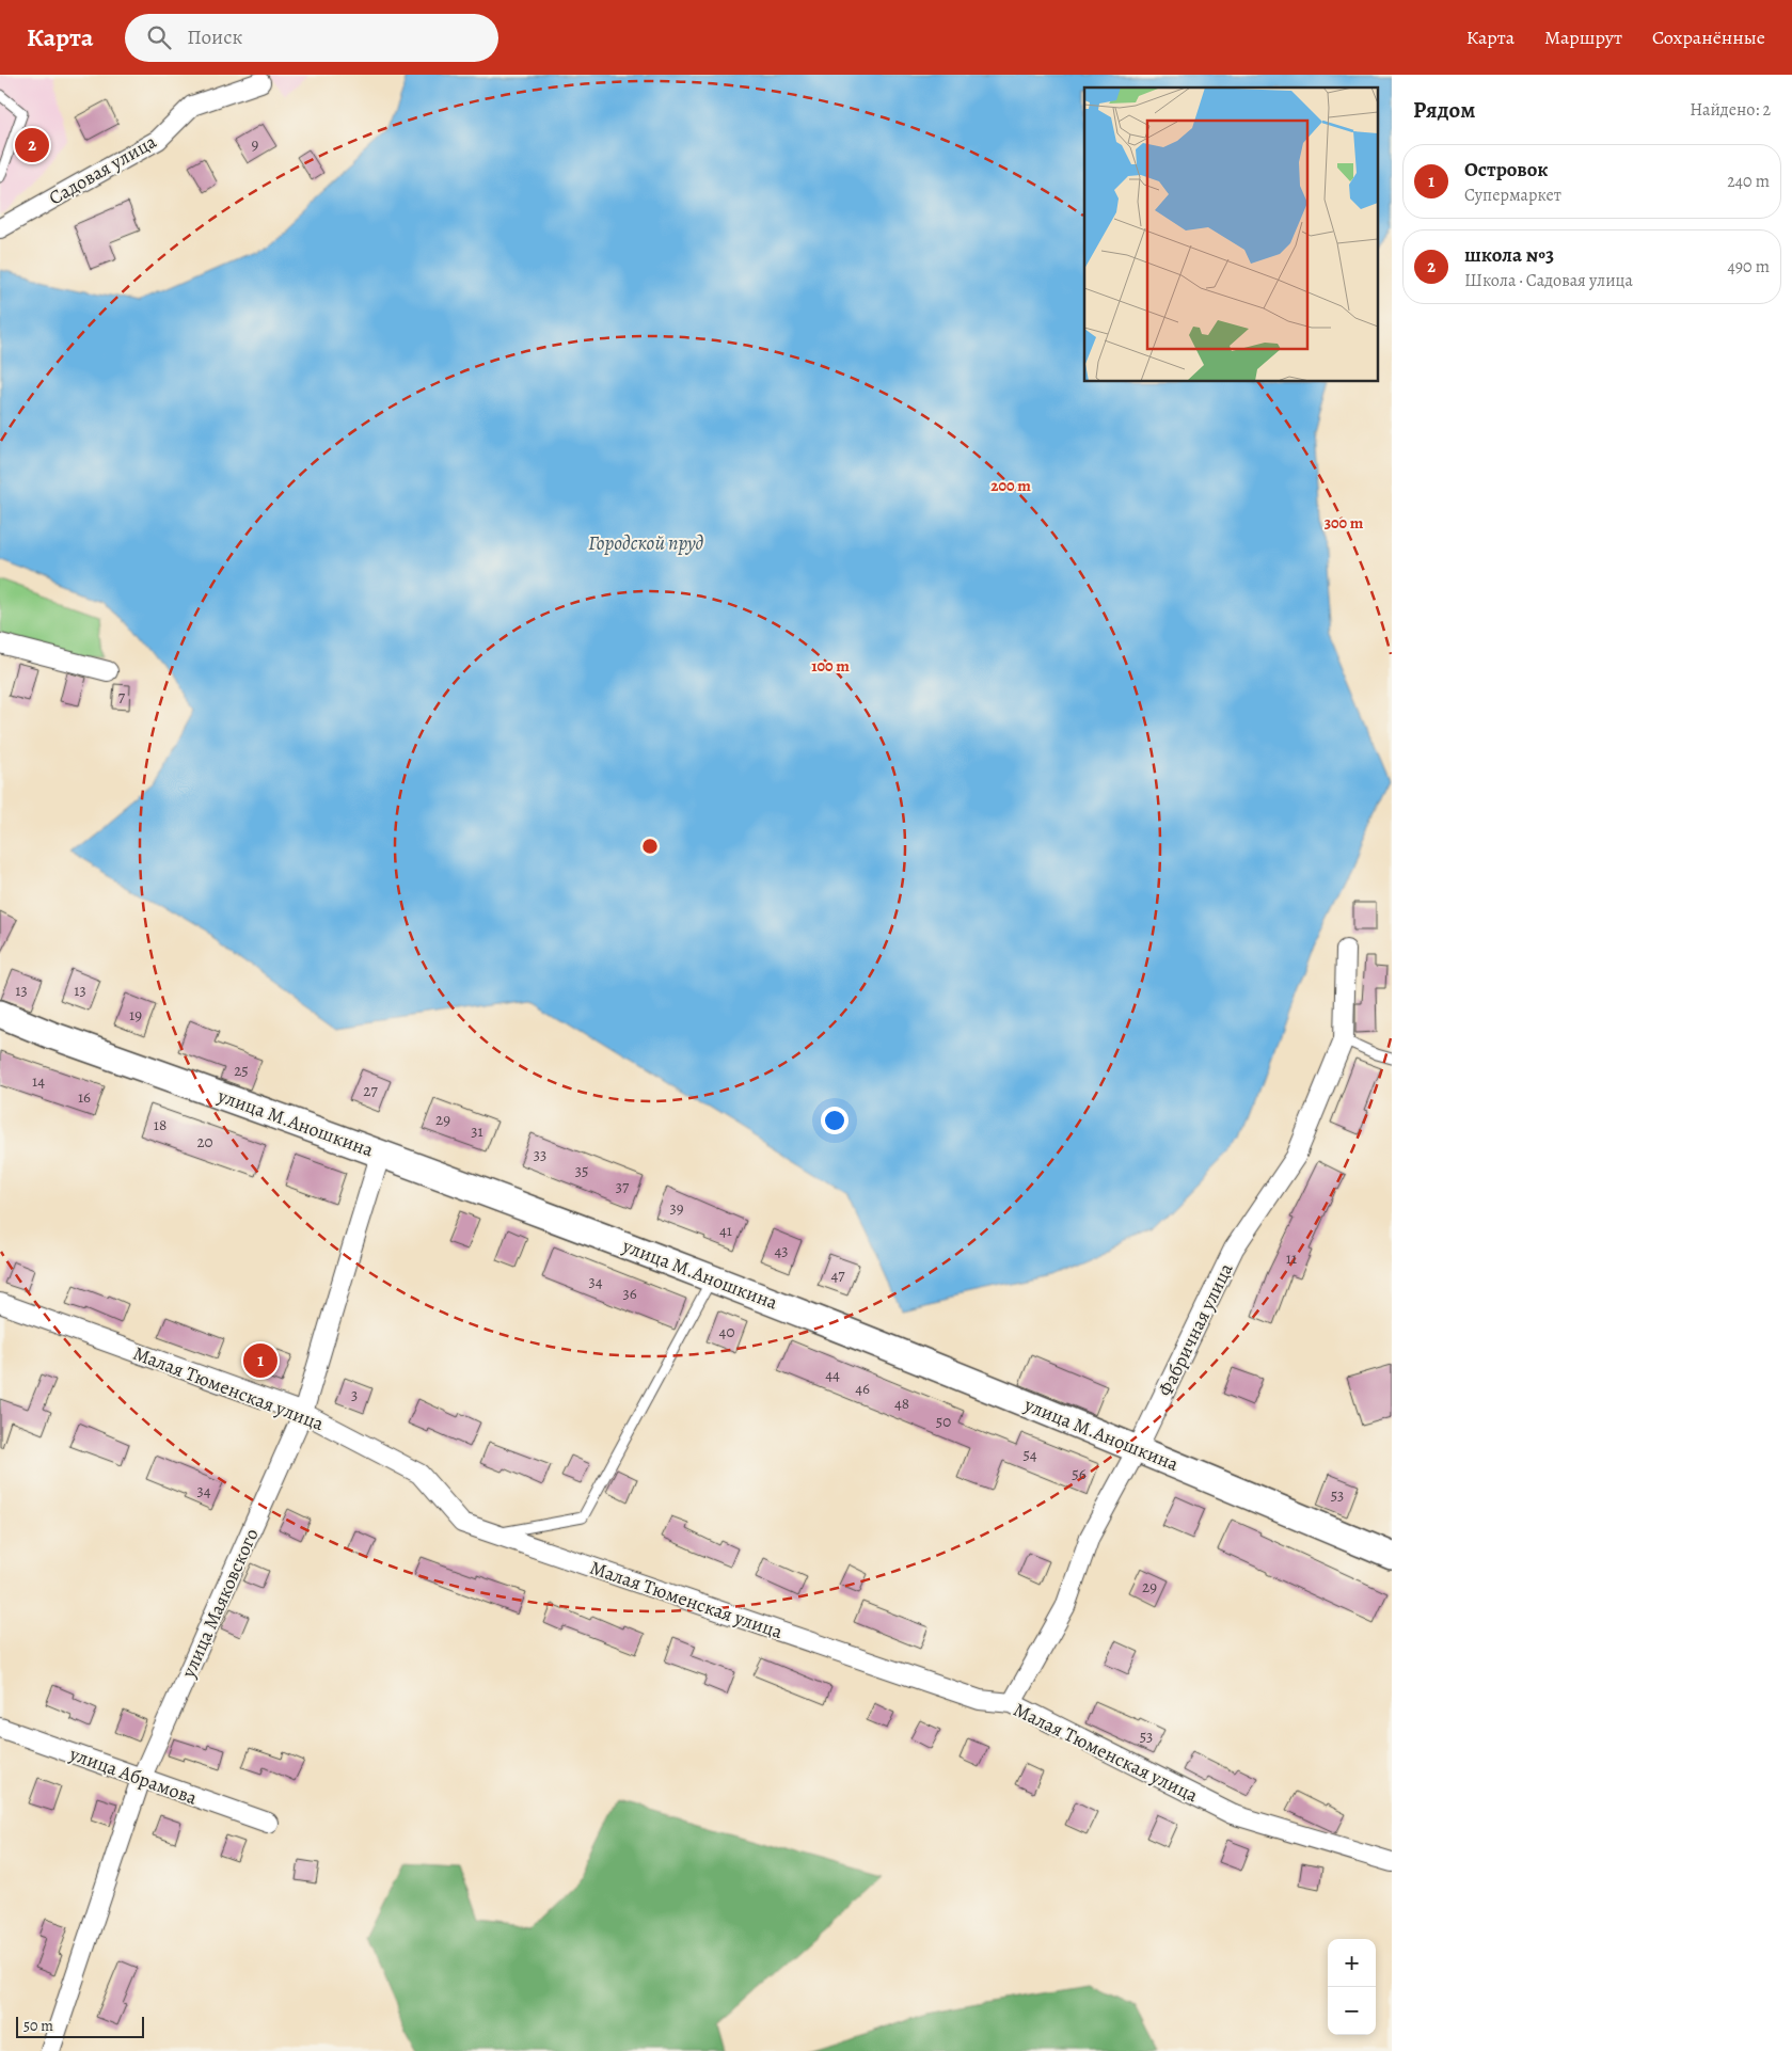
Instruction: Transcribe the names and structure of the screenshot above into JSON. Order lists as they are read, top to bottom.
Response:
{
  "streets": {
    "street": [
      "Садовая улица",
      "улица М.Аношкина",
      "Фабричная улица",
      "Малая Тюменская улица",
      "улица Маяковского",
      "улица Абрамова"
    ]
  },
  "crossings": [
    ["улица М.Аношкина", "Фабричная улица"],
    ["улица М.Аношкина", "улица Маяковского"],
    ["Фабричная улица", "Малая Тюменская улица"],
    ["Малая Тюменская улица", "улица Маяковского"],
    ["улица Маяковского", "улица Абрамова"]
  ],
  "water": ["Городской пруд"],
  "house_numbers": [
    "9",
    "7",
    "13",
    "13",
    "19",
    "25",
    "14",
    "27",
    "16",
    "29",
    "18",
    "31",
    "20",
    "33",
    "35",
    "37",
    "39",
    "41",
    "43",
    "11",
    "47",
    "34",
    "36",
    "40",
    "44",
    "46",
    "3",
    "48",
    "50",
    "54",
    "56",
    "34",
    "53",
    "29",
    "53"
  ],
  "scale_bar": "50 m",
  "page": {
    "header": "Карта",
    "search": "Поиск",
    "nav": ["Карта", "Маршрут", "Сохранённые"],
    "heading": ["Рядом", "Найдено: 2"],
    "pins": ["2", "1"],
    "list": [
      {
        "mark": "1",
        "name": "Островок",
        "note": "Супермаркет",
        "value": "240 m"
      },
      {
        "mark": "2",
        "name": "школа №3",
        "note": "Школа · Садовая улица",
        "value": "490 m"
      }
    ],
    "map_buttons": ["+", "−"],
    "scale": "50 m"
  },
  "rings": ["200 m", "300 m", "100 m"]
}
